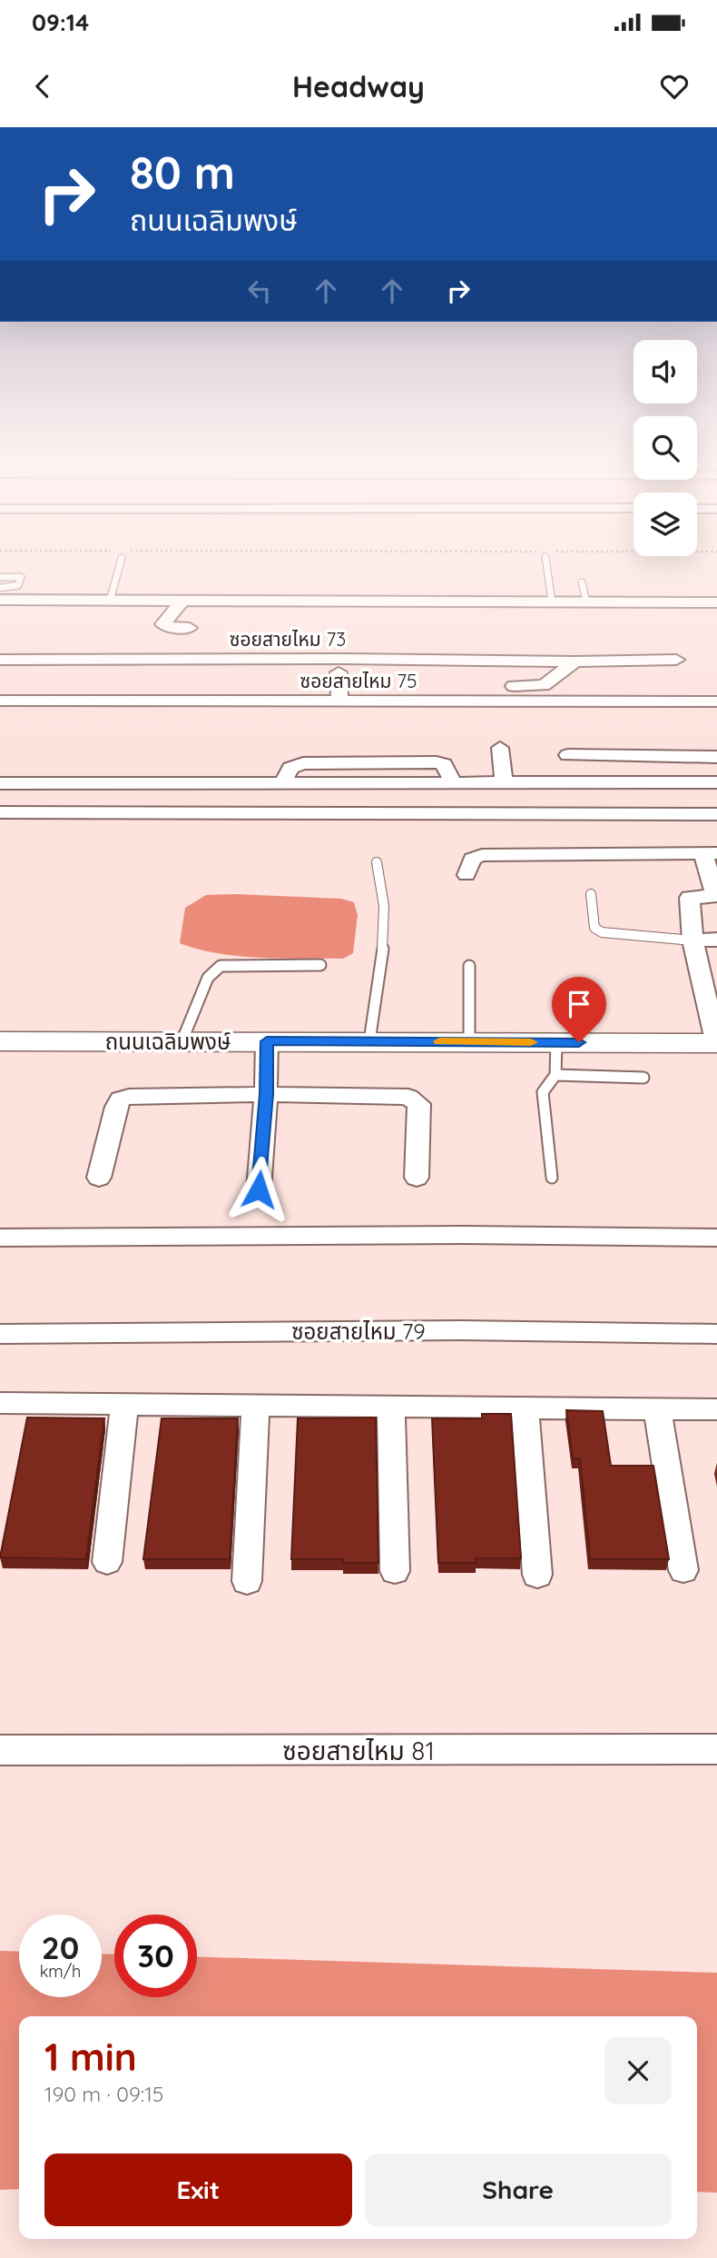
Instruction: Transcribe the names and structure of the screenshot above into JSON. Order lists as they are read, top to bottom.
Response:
{
  "streets": {
    "main road": ["ถนนเฉลิมพงษ์"],
    "street": [
      "ซอยสายไหม 73",
      "ซอยสายไหม 75",
      "ซอยสายไหม 79",
      "ซอยสายไหม 81"
    ]
  },
  "page": {
    "status": "09:14",
    "header": "Headway",
    "turn": ["80 m", "ถนนเฉลิมพงษ์"],
    "speed": "20 km/h",
    "limit": "30",
    "heading": ["1 min", "190 m · 09:15"],
    "buttons": ["Exit", "Share"]
  }
}
